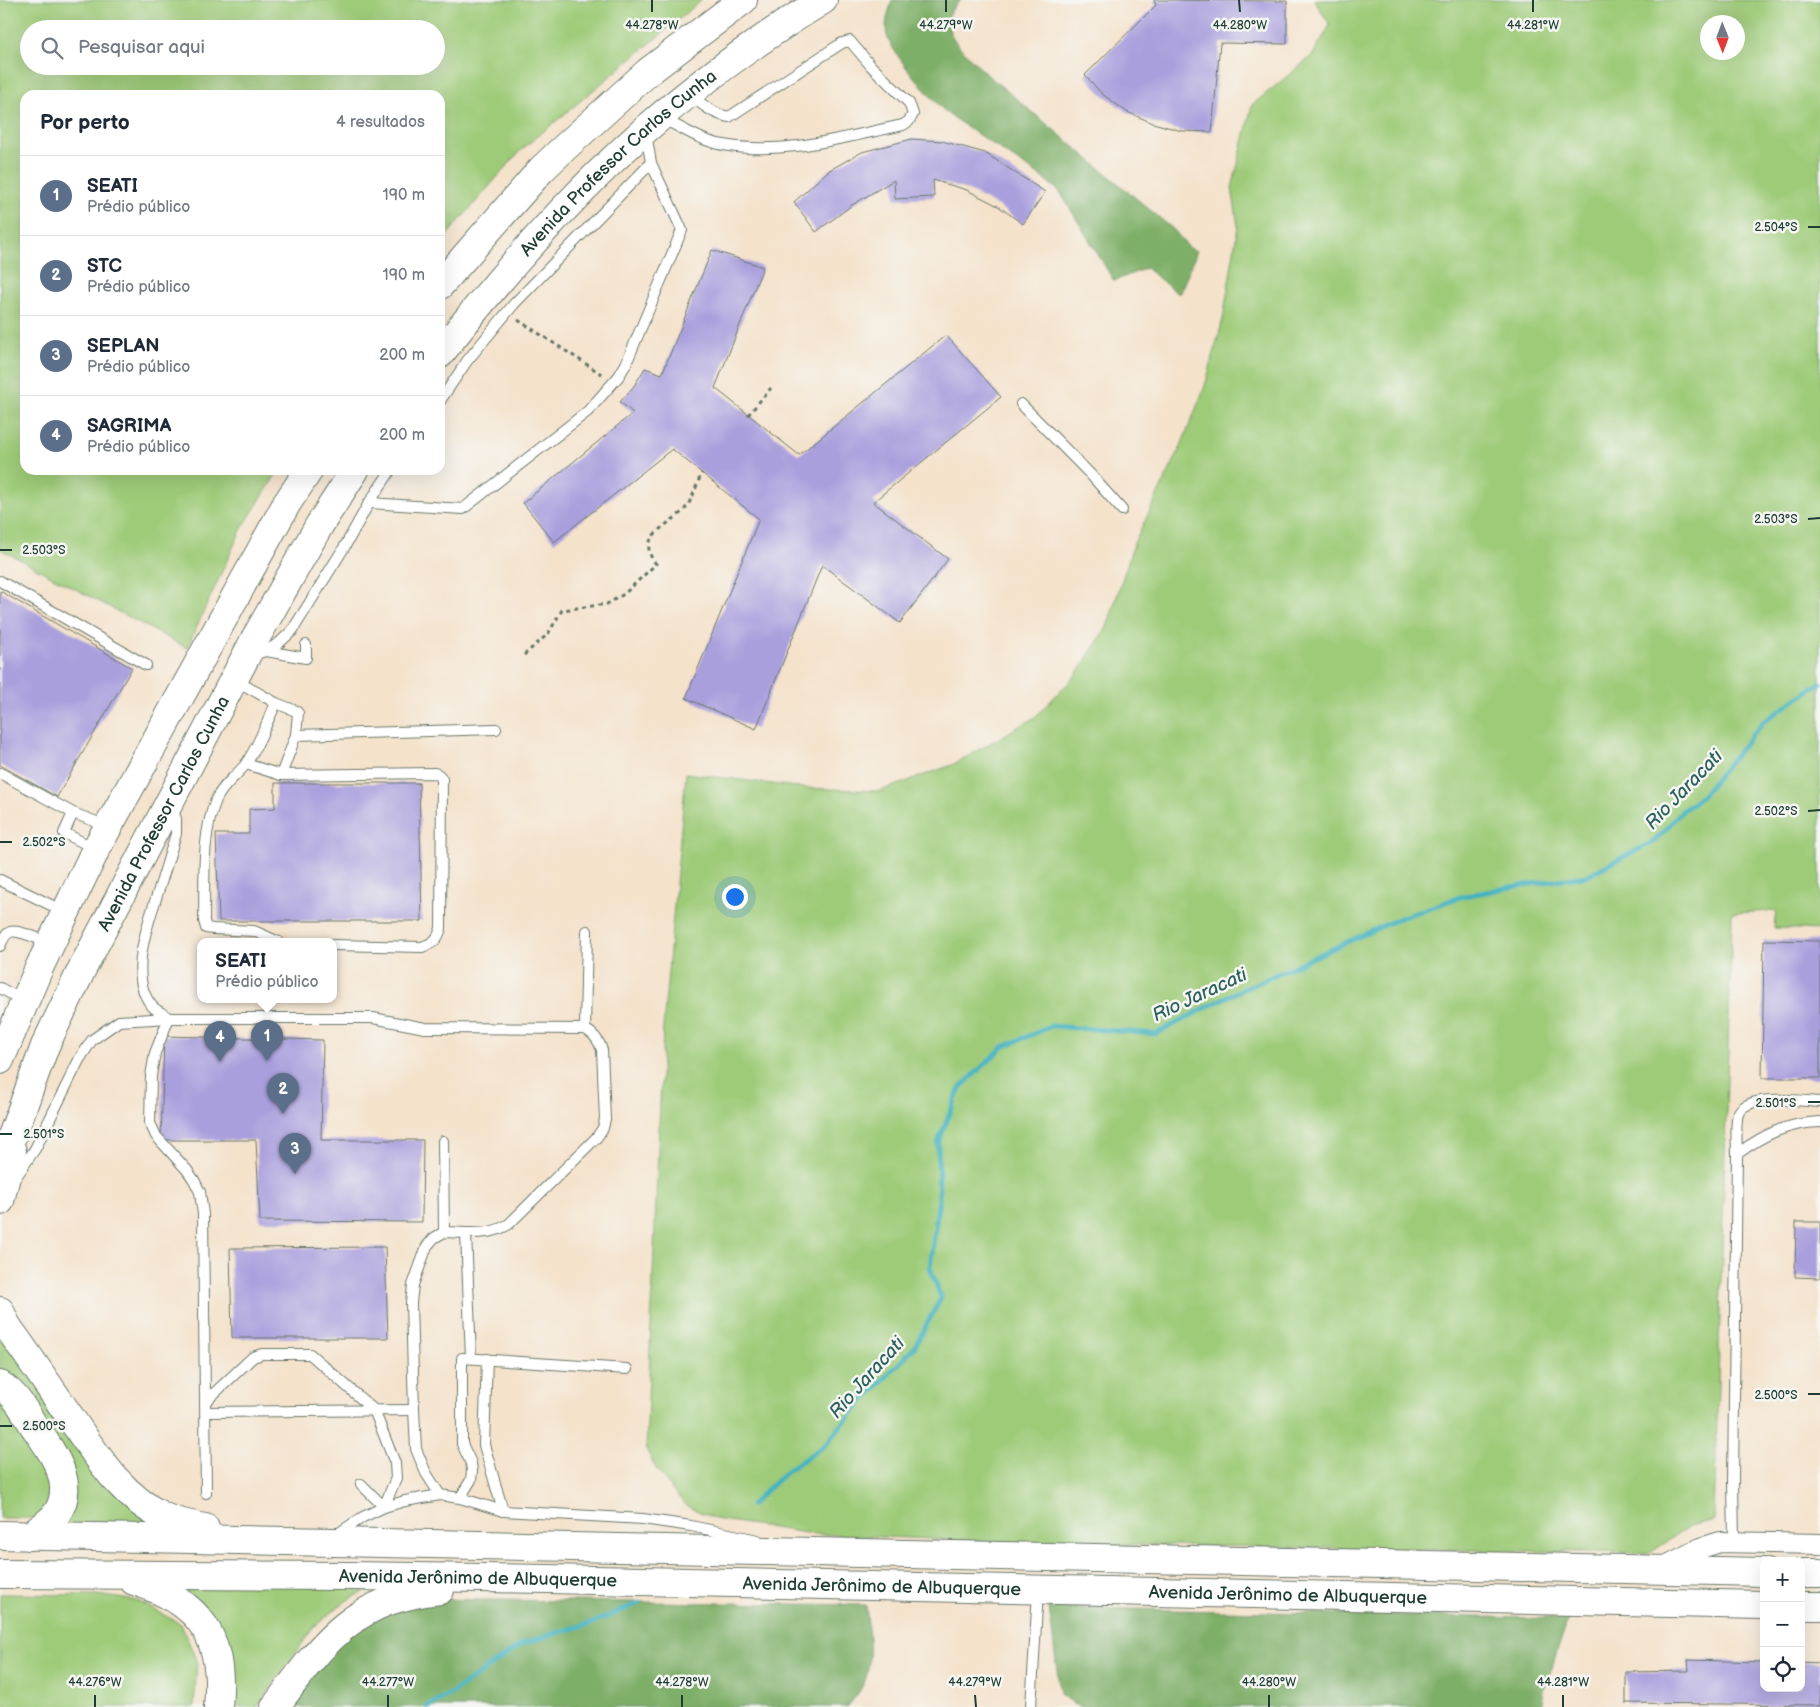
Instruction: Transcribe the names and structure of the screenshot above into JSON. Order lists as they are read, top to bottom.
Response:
{
  "streets": {
    "main road": ["Avenida Professor Carlos Cunha", "Avenida Jerônimo de Albuquerque"]
  },
  "water": ["Rio Jaracati"],
  "north": "bottom",
  "page": {
    "search": "Pesquisar aqui",
    "heading": ["Por perto", "4 resultados"],
    "list": [
      {
        "mark": "1",
        "name": "SEATI",
        "note": "Prédio público",
        "value": "190 m"
      },
      {
        "mark": "2",
        "name": "STC",
        "note": "Prédio público",
        "value": "190 m"
      },
      {
        "mark": "3",
        "name": "SEPLAN",
        "note": "Prédio público",
        "value": "200 m"
      },
      {
        "mark": "4",
        "name": "SAGRIMA",
        "note": "Prédio público",
        "value": "200 m"
      }
    ],
    "popup": ["SEATI", "Prédio público"],
    "pins": [
      "1",
      "4",
      "2",
      "3"
    ],
    "map_buttons": ["+", "−"]
  },
  "coordinates": [
    "44.278°W",
    "44.279°W",
    "44.280°W",
    "44.281°W",
    "2.504°S",
    "2.503°S",
    "2.502°S",
    "2.501°S",
    "2.500°S",
    "44.276°W",
    "44.277°W"
  ]
}
